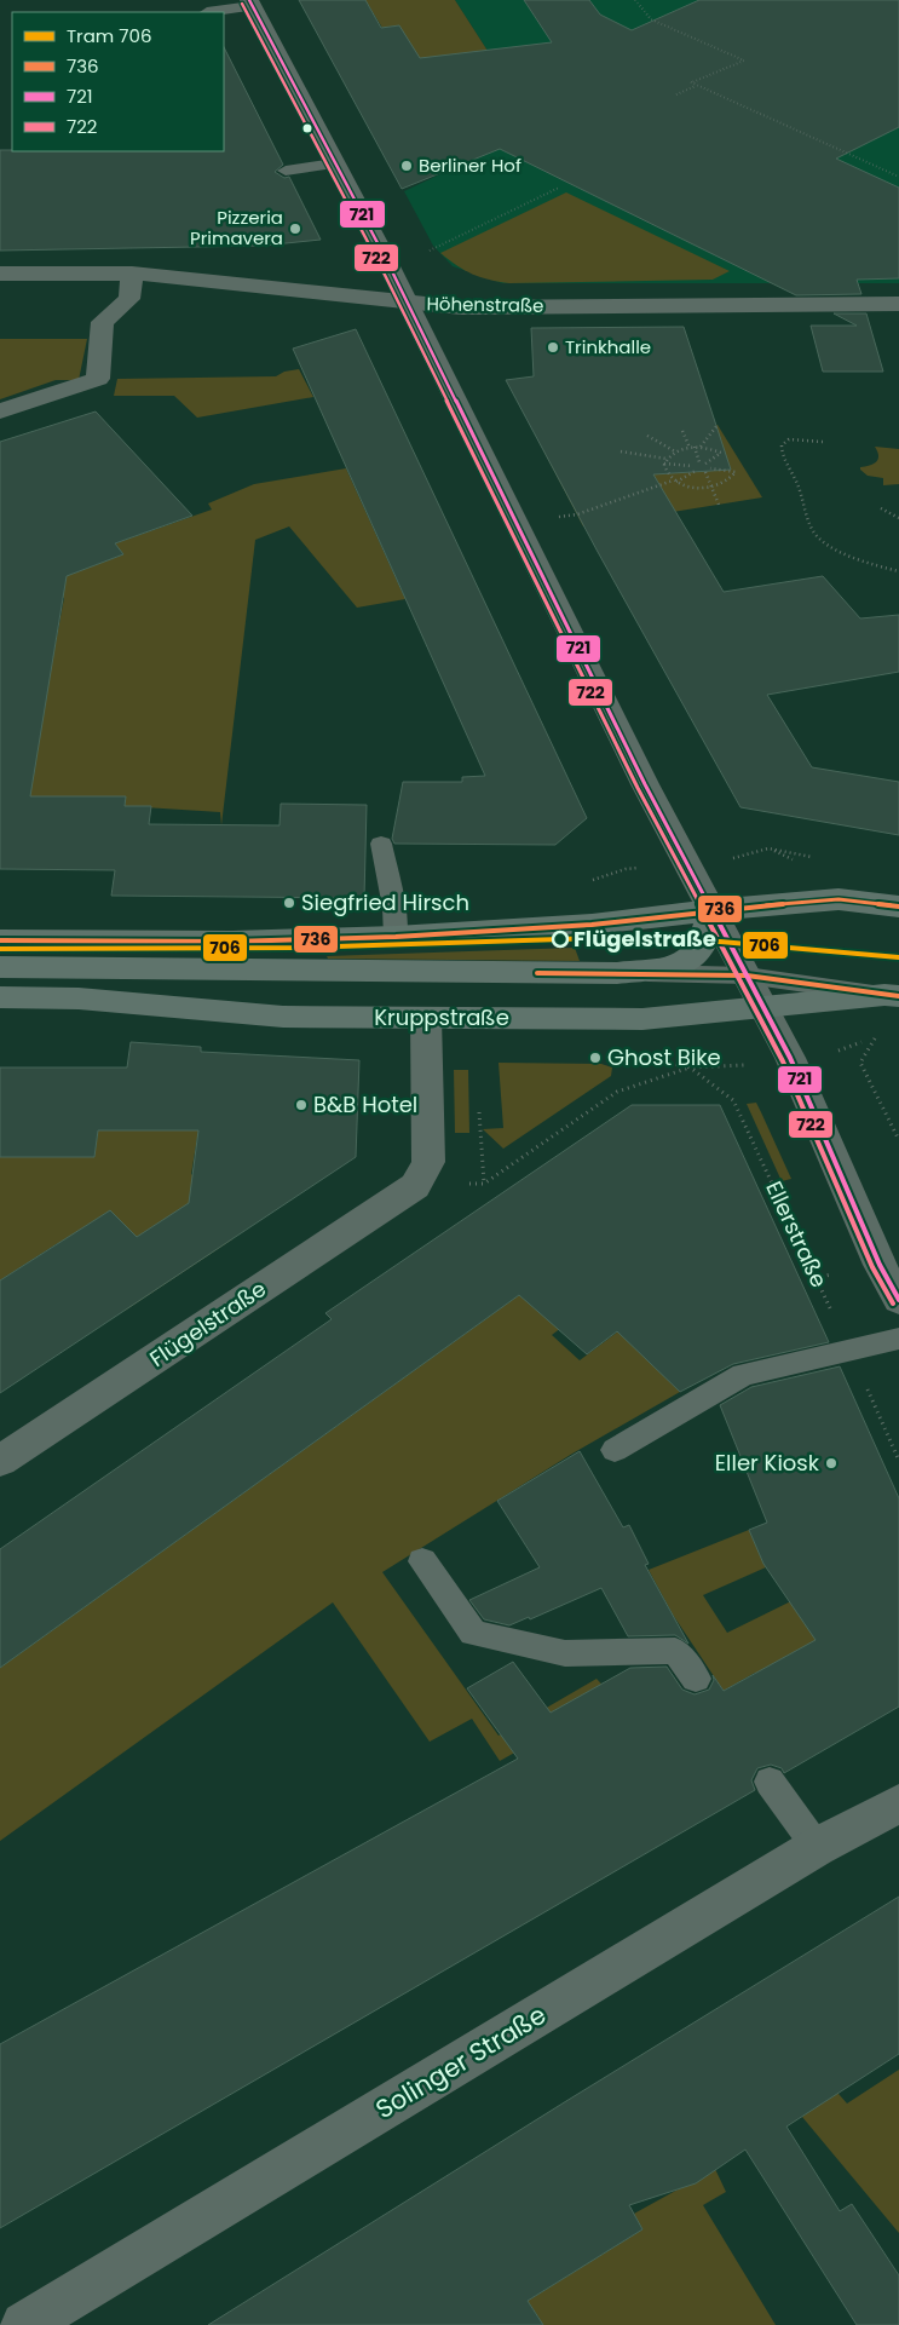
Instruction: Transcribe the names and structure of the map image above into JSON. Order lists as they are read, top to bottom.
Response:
{
  "streets": {
    "main road": ["Kruppstraße"],
    "street": ["Höhenstraße", "Flügelstraße", "Solinger Straße"],
    "path": ["Ellerstraße"]
  },
  "places": [
    "Berliner Hof",
    "Pizzeria Primavera",
    "Trinkhalle",
    "Siegfried Hirsch",
    "Flügelstraße",
    "Ghost Bike",
    "B&B Hotel",
    "Eller Kiosk"
  ],
  "lines": [
    "transit line 721",
    "transit line 722",
    "transit line 736",
    "tram line 706"
  ],
  "legend": [
    "Tram 706",
    "736",
    "721",
    "722"
  ]
}
